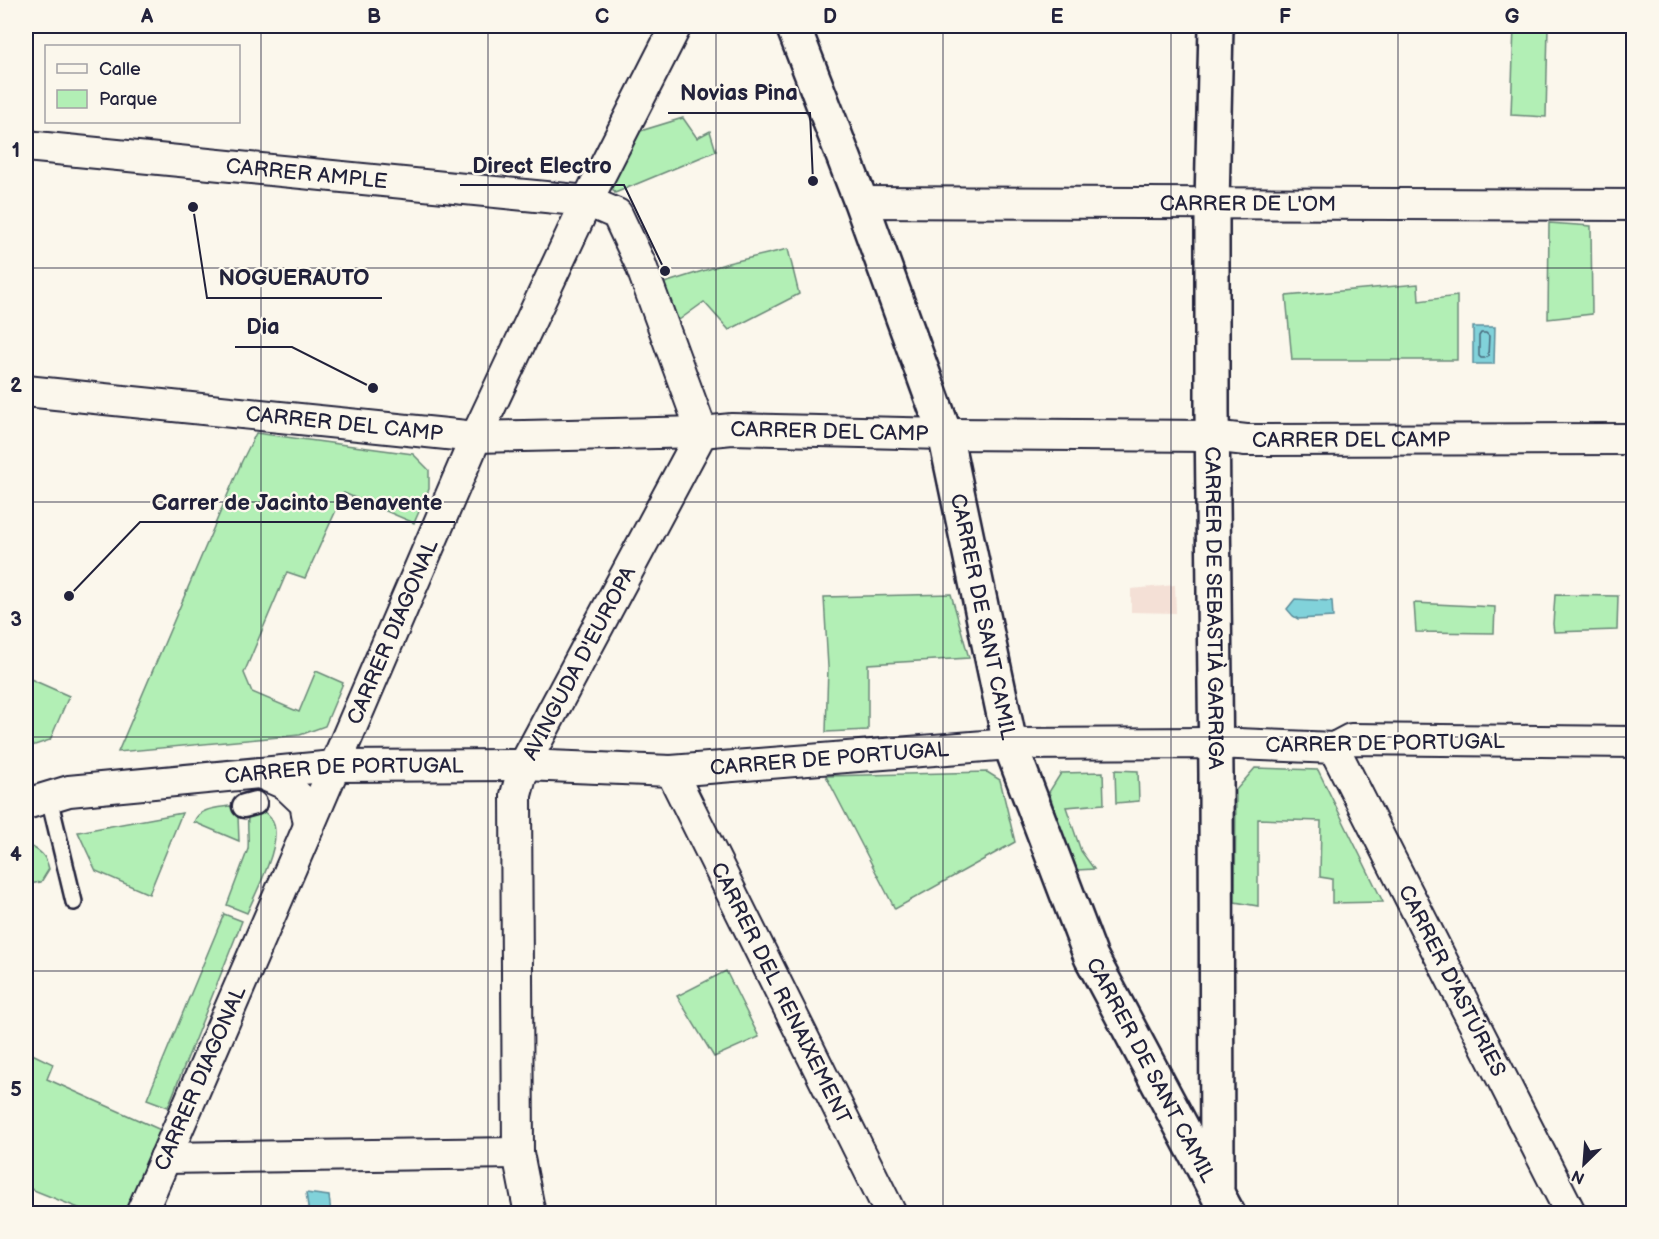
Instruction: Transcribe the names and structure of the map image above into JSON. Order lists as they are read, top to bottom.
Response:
{
  "streets": {
    "street": [
      "CARRER AMPLE",
      "CARRER DE L'OM",
      "CARRER DEL CAMP",
      "CARRER DE SEBASTIÀ GARRIGA",
      "CARRER DE SANT CAMIL",
      "CARRER DIAGONAL",
      "AVINGUDA D'EUROPA",
      "CARRER DE PORTUGAL",
      "CARRER D'ASTÚRIES",
      "CARRER DEL RENAIXEMENT"
    ]
  },
  "crossings": [
    ["CARRER AMPLE", "CARRER DIAGONAL"],
    ["CARRER DE L'OM", "CARRER DE SEBASTIÀ GARRIGA"],
    ["CARRER DE L'OM", "CARRER DE SANT CAMIL"],
    ["CARRER DEL CAMP", "CARRER DE SEBASTIÀ GARRIGA"],
    ["CARRER DEL CAMP", "CARRER DE SANT CAMIL"],
    ["CARRER DEL CAMP", "CARRER DIAGONAL"],
    ["CARRER DEL CAMP", "AVINGUDA D'EUROPA"],
    ["CARRER DE SEBASTIÀ GARRIGA", "CARRER DE SANT CAMIL"],
    ["CARRER DE SEBASTIÀ GARRIGA", "CARRER DE PORTUGAL"],
    ["CARRER DE SANT CAMIL", "CARRER DE PORTUGAL"],
    ["CARRER DIAGONAL", "CARRER DE PORTUGAL"],
    ["AVINGUDA D'EUROPA", "CARRER DE PORTUGAL"],
    ["CARRER DE PORTUGAL", "CARRER D'ASTÚRIES"],
    ["CARRER DE PORTUGAL", "CARRER DEL RENAIXEMENT"]
  ],
  "places": [
    "Novias Pina",
    "NOGUERAUTO",
    "Direct Electro",
    "Dia",
    "Carrer de Jacinto Benavente"
  ],
  "legend": ["Calle", "Parque"],
  "north": "bottom left",
  "grid": {
    "columns": [
      "A",
      "B",
      "C",
      "D",
      "E",
      "F",
      "G"
    ],
    "rows": [
      "1",
      "2",
      "3",
      "4",
      "5"
    ]
  }
}
